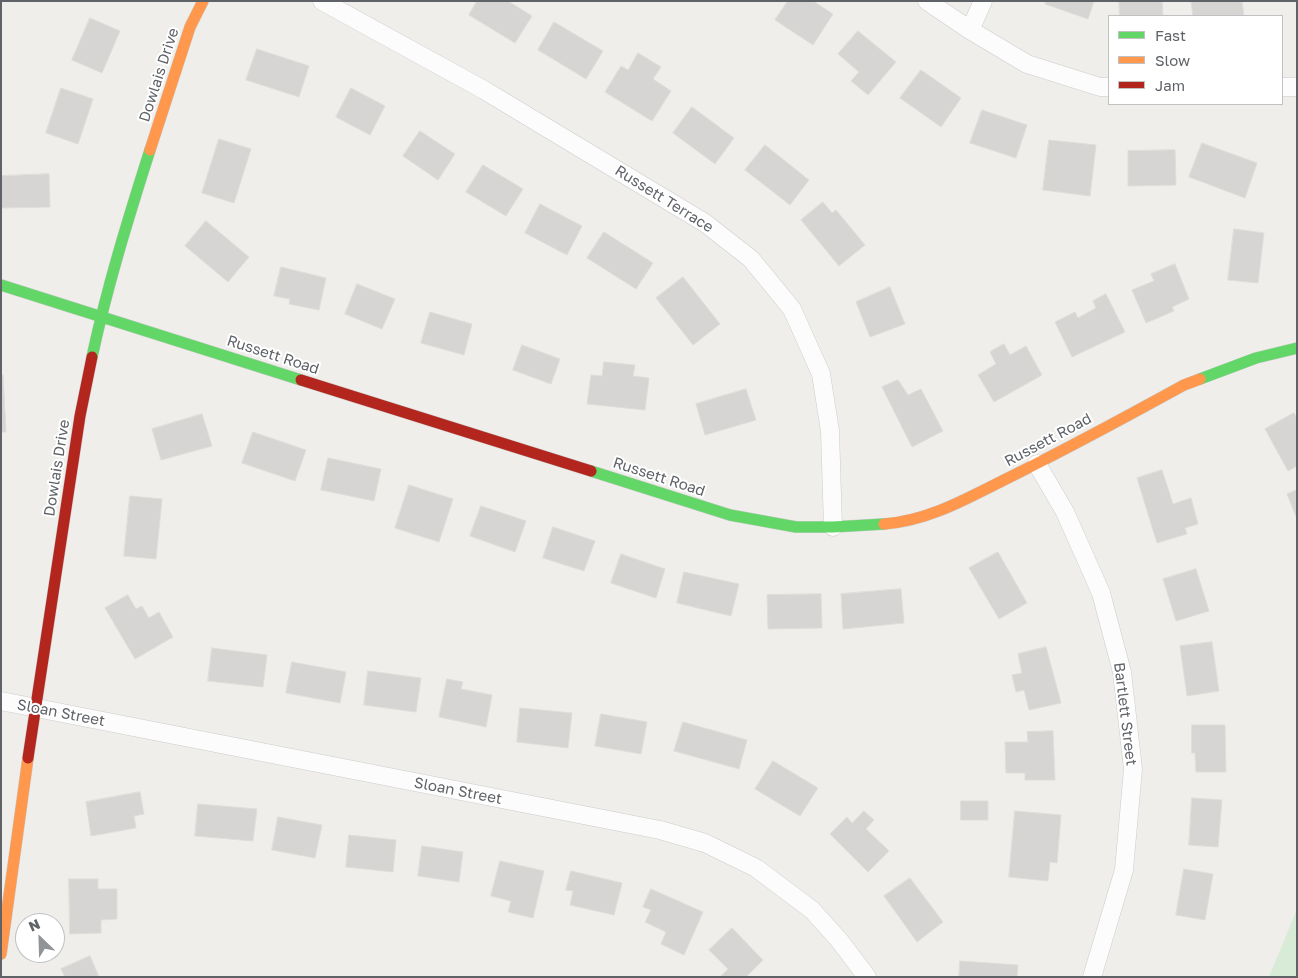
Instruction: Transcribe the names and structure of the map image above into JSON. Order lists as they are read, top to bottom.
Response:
{
  "streets": {
    "street": [
      "Dowlais Drive",
      "Russett Terrace",
      "Russett Road",
      "Sloan Street",
      "Bartlett Street"
    ]
  },
  "crossings": [
    ["Dowlais Drive", "Russett Road"],
    ["Dowlais Drive", "Sloan Street"],
    ["Russett Terrace", "Russett Road"],
    ["Russett Road", "Bartlett Street"]
  ],
  "legend": ["Fast", "Slow", "Jam"],
  "north": "top left"
}
